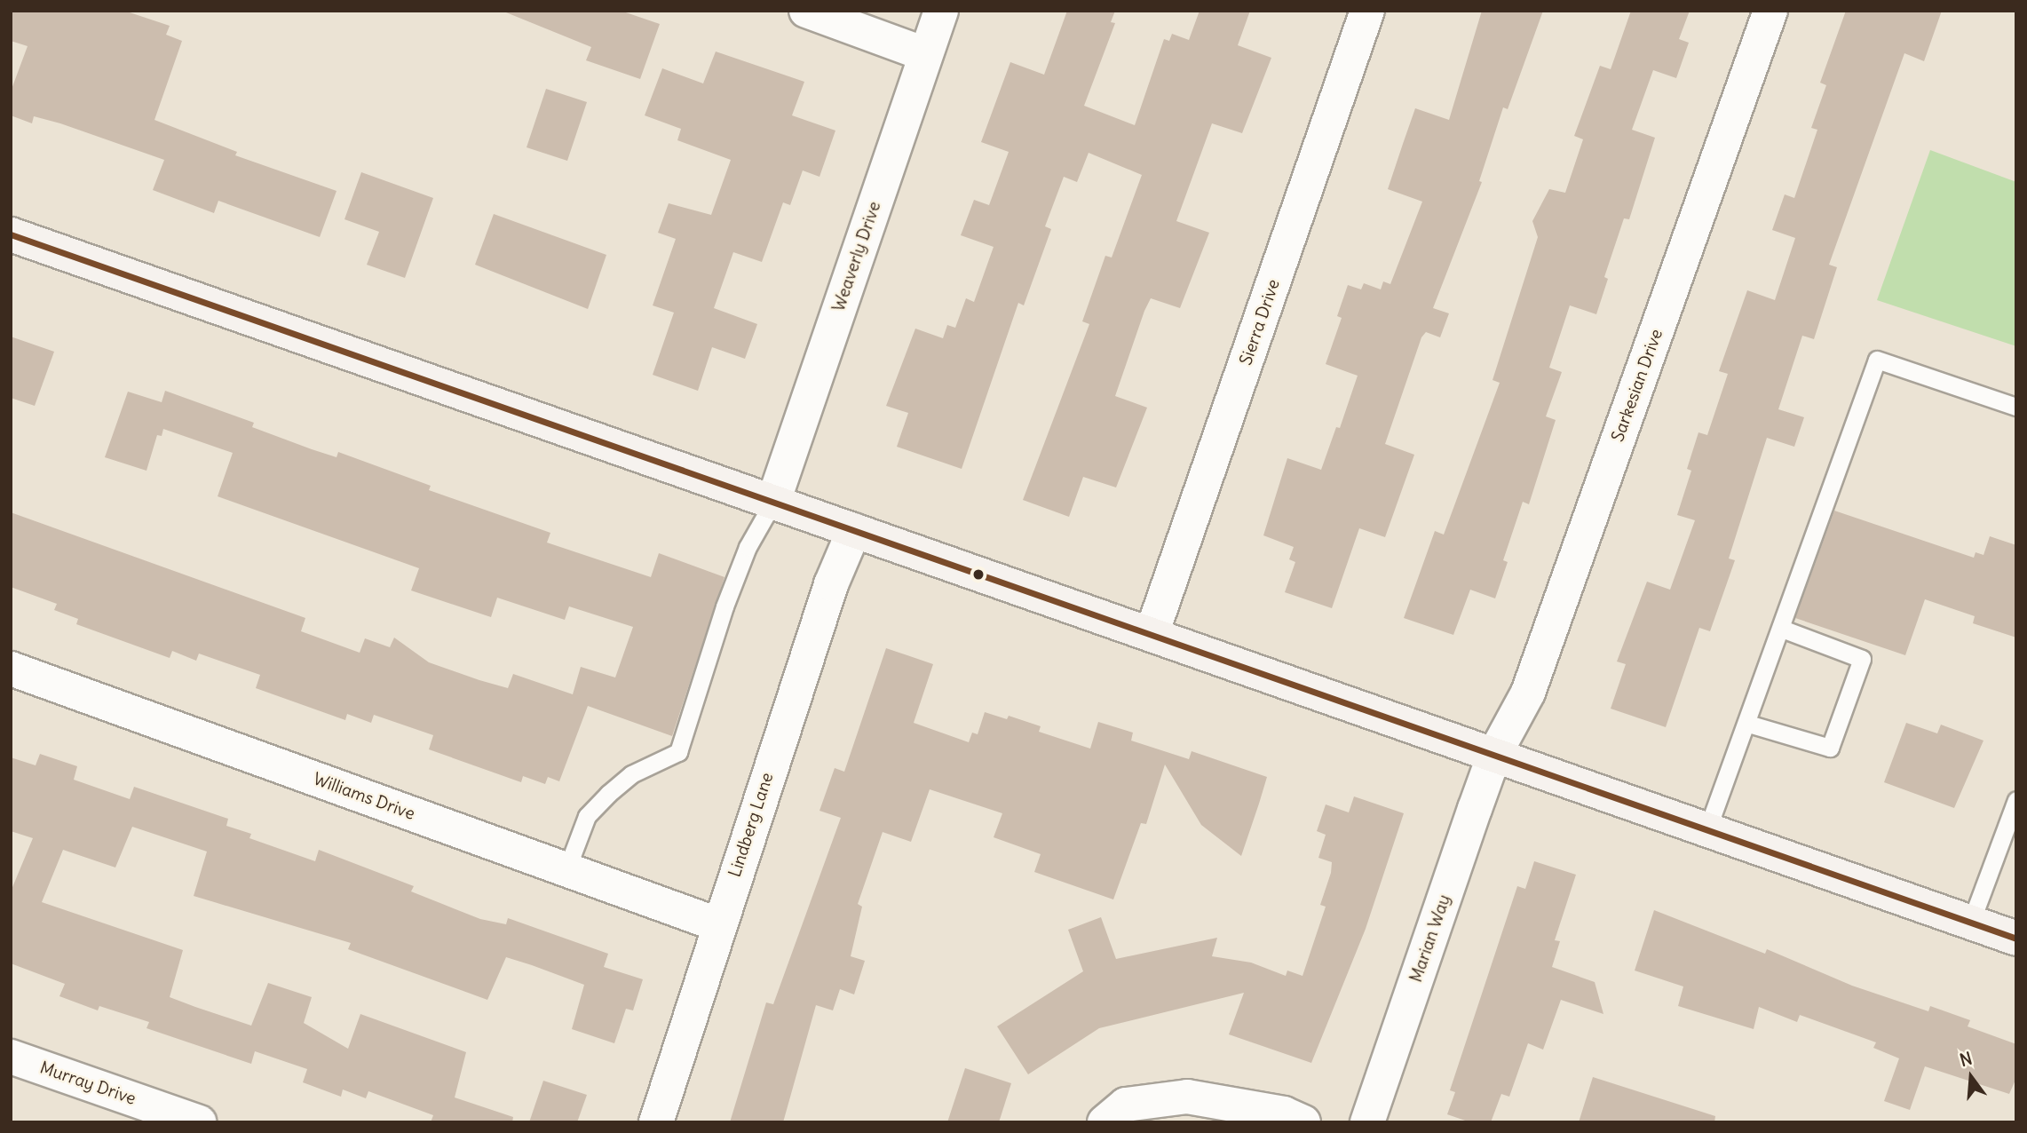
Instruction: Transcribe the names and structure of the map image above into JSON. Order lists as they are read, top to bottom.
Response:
{
  "streets": {
    "street": [
      "Weaverly Drive",
      "Sierra Drive",
      "Sarkesian Drive",
      "Williams Drive",
      "Lindberg Lane",
      "Marian Way",
      "Murray Drive"
    ]
  },
  "crossings": [
    ["Sarkesian Drive", "Marian Way"],
    ["Williams Drive", "Lindberg Lane"]
  ],
  "north": "top"
}
